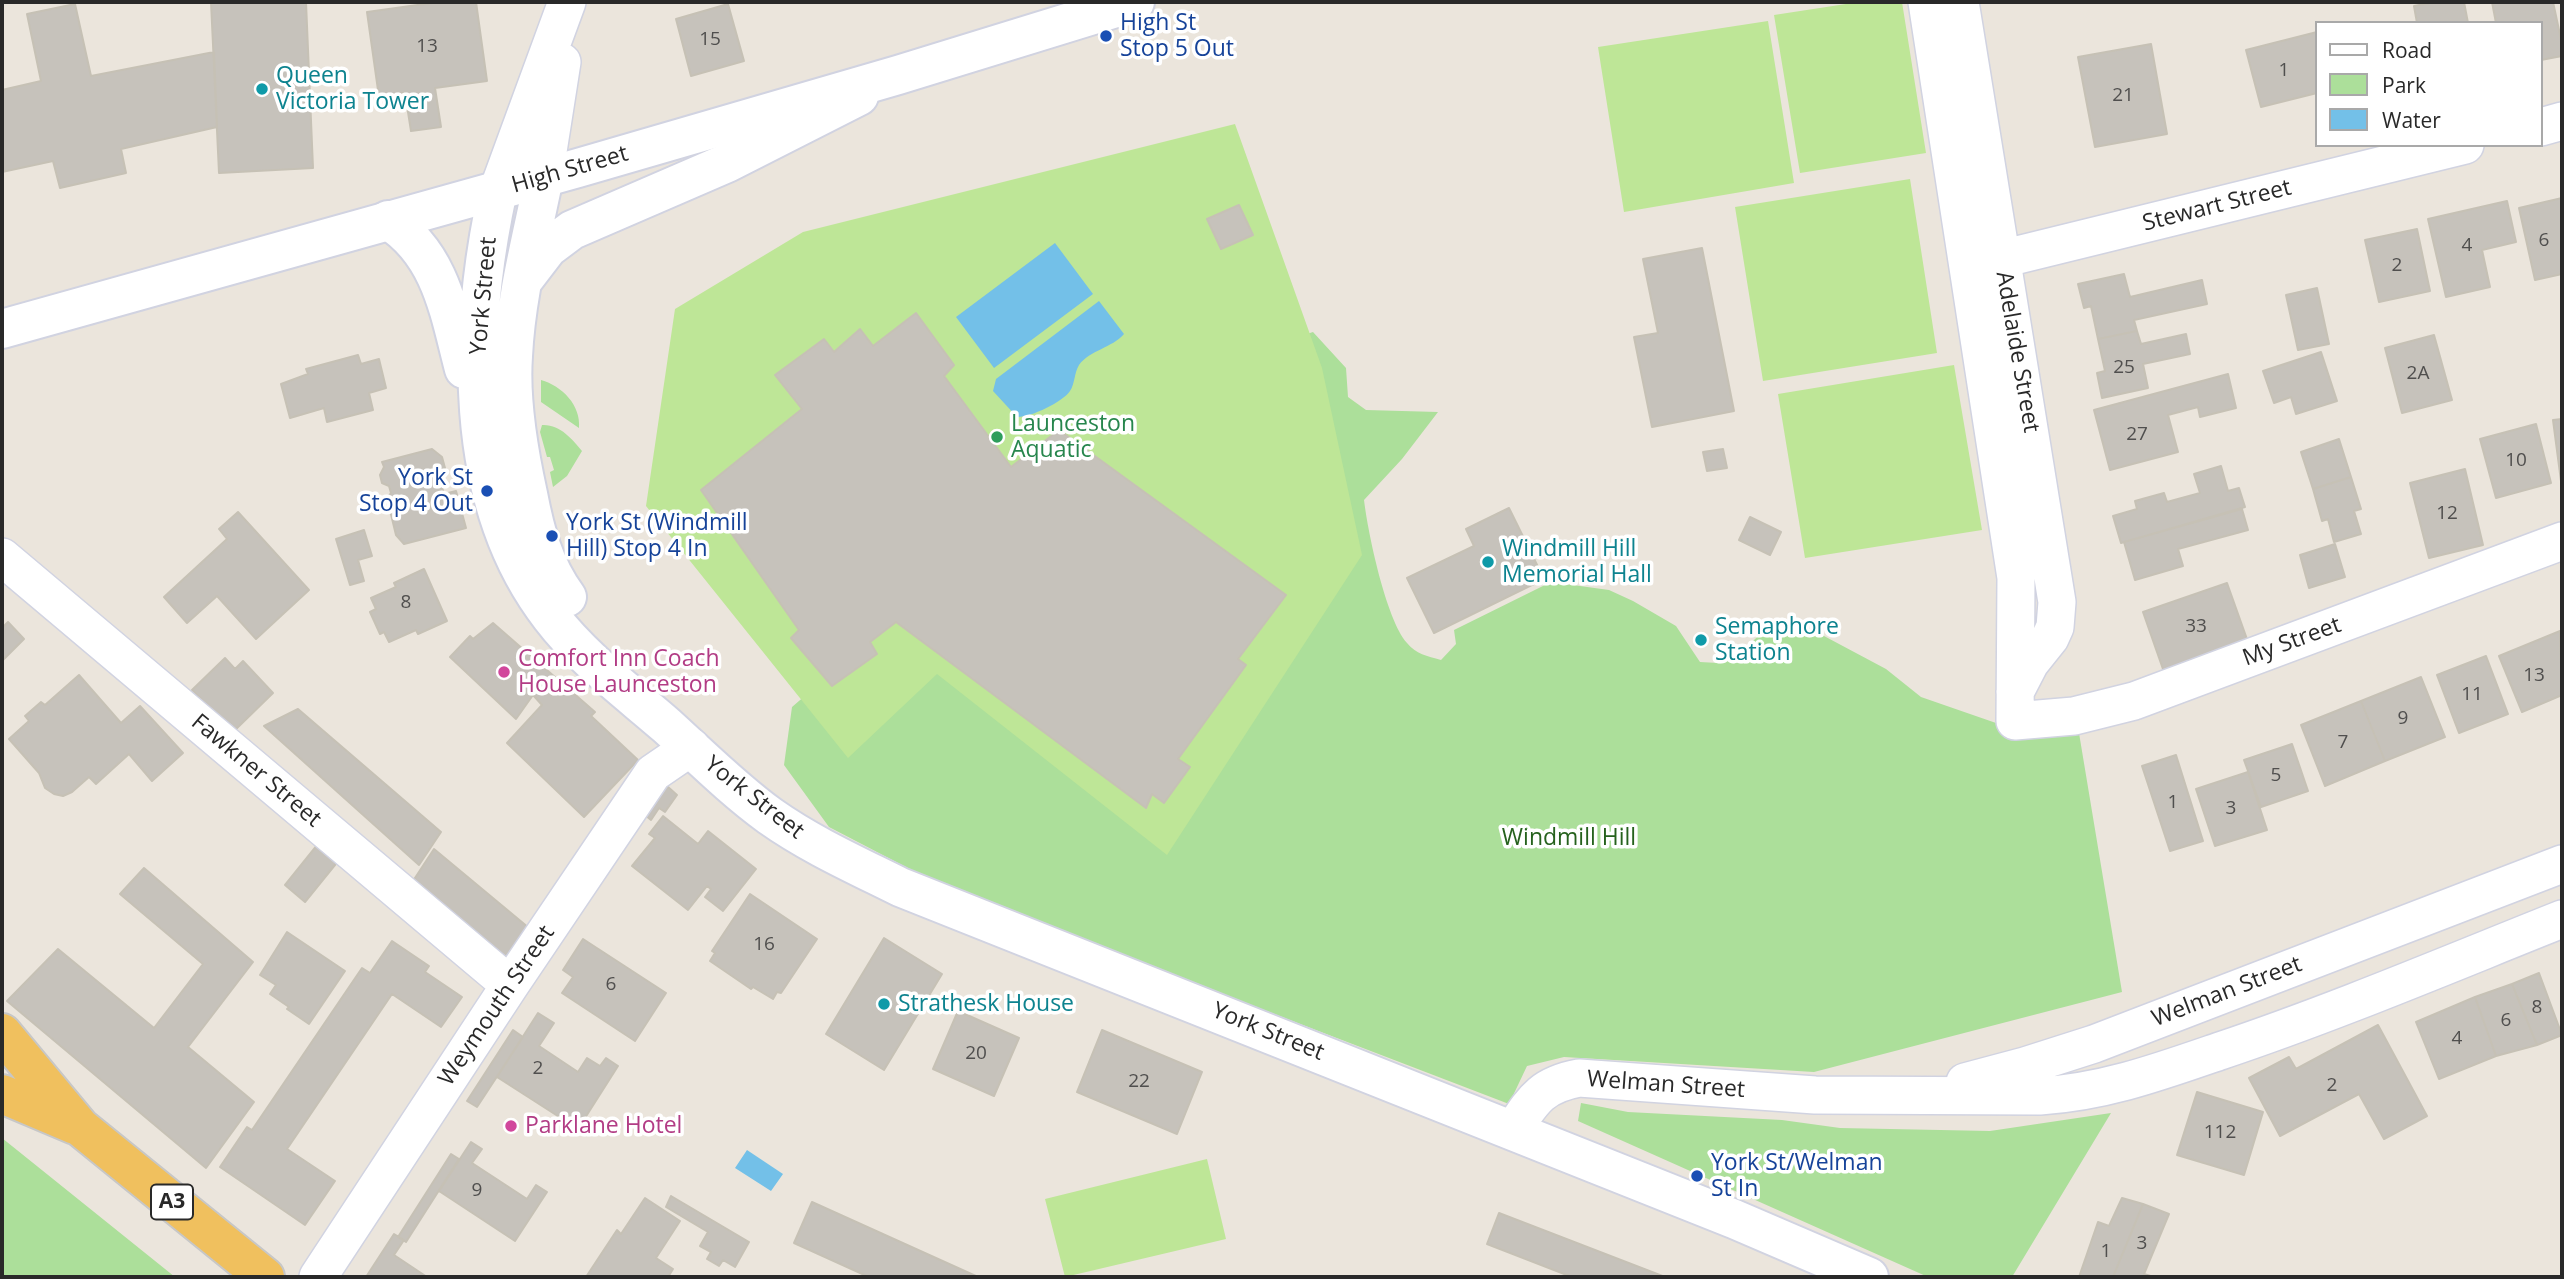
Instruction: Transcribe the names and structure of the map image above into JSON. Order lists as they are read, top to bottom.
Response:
{
  "streets": {
    "highway": ["A3"],
    "street": [
      "High Street",
      "Stewart Street",
      "York Street",
      "Adelaide Street",
      "My Street",
      "Fawkner Street",
      "Welman Street",
      "Weymouth Street"
    ]
  },
  "crossings": [
    ["High Street", "York Street"],
    ["Stewart Street", "Adelaide Street"],
    ["York Street", "Welman Street"],
    ["York Street", "Weymouth Street"],
    ["Adelaide Street", "My Street"],
    ["Fawkner Street", "Weymouth Street"]
  ],
  "parks": ["Windmill Hill"],
  "places": [
    "High St Stop 5 Out",
    "Queen Victoria Tower",
    "Launceston Aquatic",
    "York St Stop 4 Out",
    "York St (Windmill Hill) Stop 4 In",
    "Windmill Hill Memorial Hall",
    "Semaphore Station",
    "Comfort Inn Coach House Launceston",
    "Strathesk House",
    "Parklane Hotel",
    "York St/Welman St In"
  ],
  "house_numbers": [
    "15",
    "13",
    "1",
    "21",
    "6",
    "4",
    "2",
    "25",
    "2A",
    "27",
    "10",
    "12",
    "8",
    "33",
    "13",
    "11",
    "9",
    "7",
    "5",
    "1",
    "3",
    "16",
    "6",
    "8",
    "6",
    "4",
    "20",
    "2",
    "22",
    "2",
    "112",
    "9",
    "3",
    "1"
  ],
  "legend": ["Road", "Park", "Water"]
}
